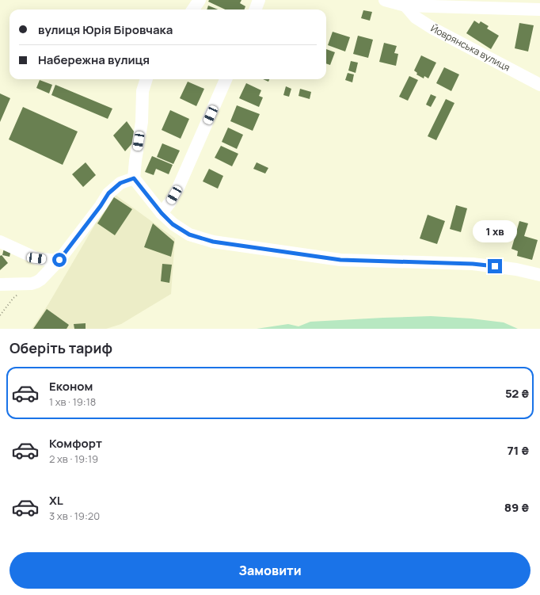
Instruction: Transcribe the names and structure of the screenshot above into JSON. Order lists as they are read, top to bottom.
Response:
{
  "streets": {
    "street": ["Йоврянська вулиця"]
  },
  "page": {
    "banner": ["вулиця Юрія Біровчака", "Набережна вулиця"],
    "bubble": "1 хв",
    "heading": "Оберіть тариф",
    "list": [
      {
        "name": "Економ",
        "note": "1 хв · 19:18",
        "value": "52 ₴"
      },
      {
        "name": "Комфорт",
        "note": "2 хв · 19:19",
        "value": "71 ₴"
      },
      {
        "name": "XL",
        "note": "3 хв · 19:20",
        "value": "89 ₴"
      }
    ],
    "buttons": "Замовити"
  }
}
